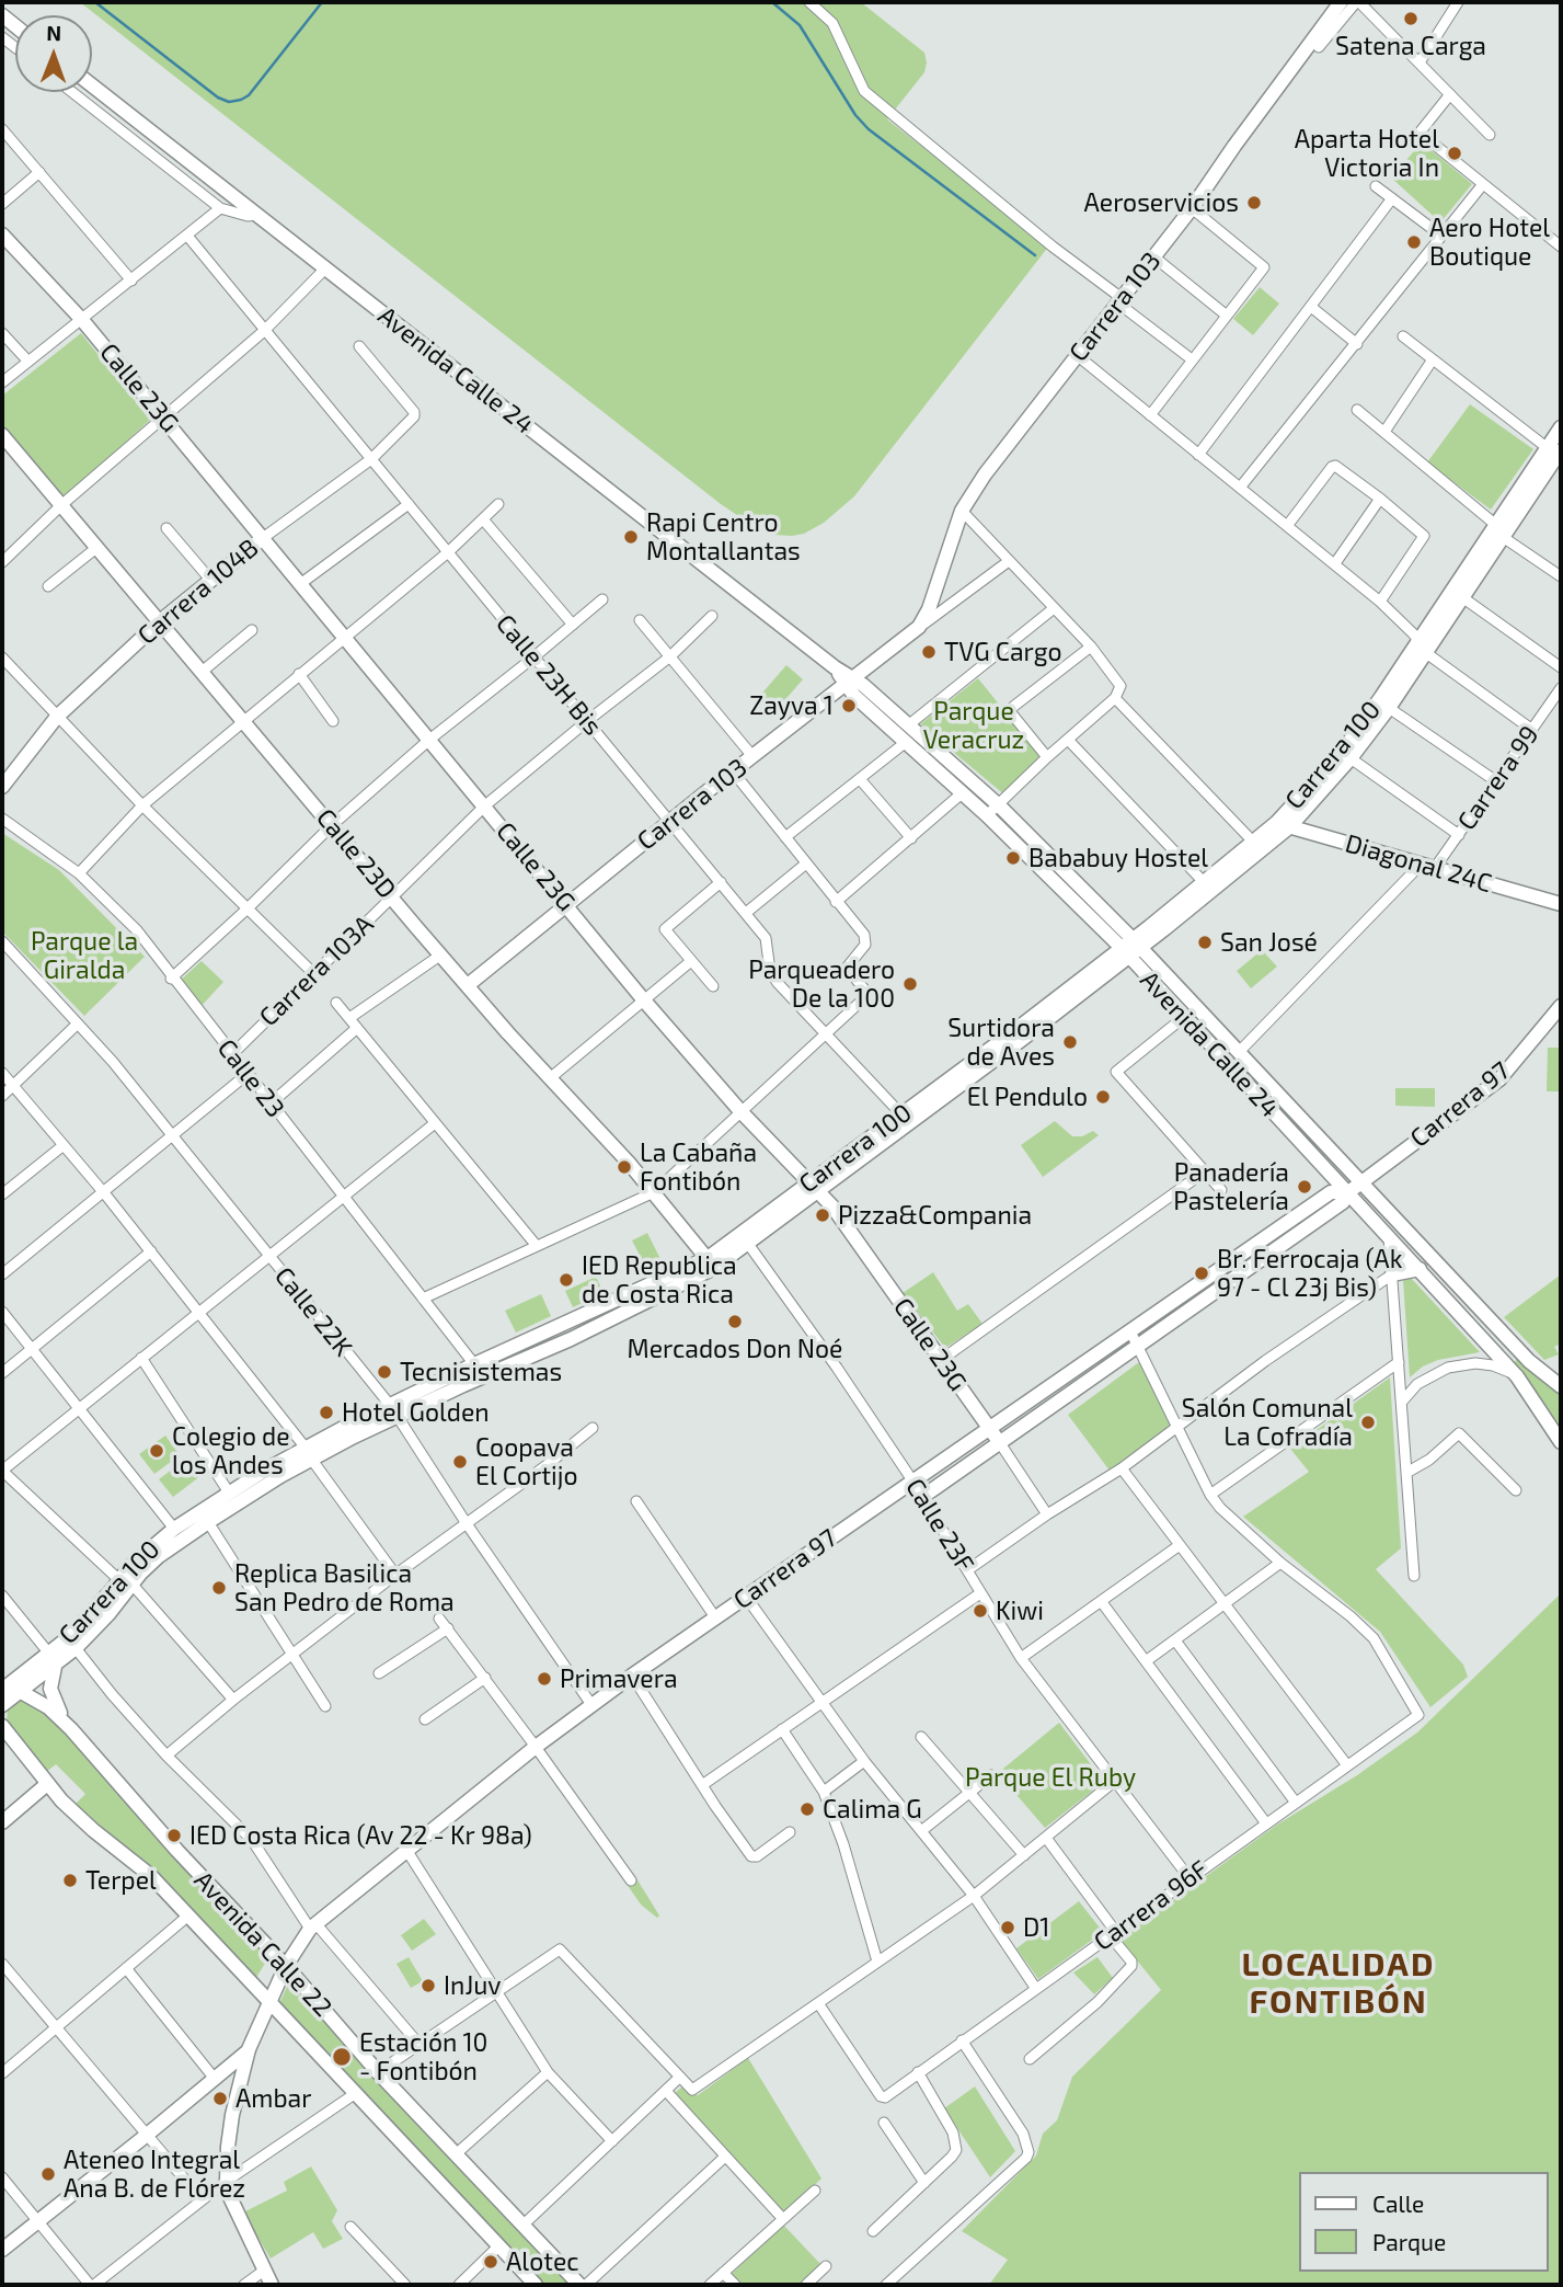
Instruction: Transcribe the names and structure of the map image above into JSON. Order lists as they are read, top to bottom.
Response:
{
  "streets": {
    "main road": [
      "Carrera 103",
      "Avenida Calle 24",
      "Calle 23G",
      "Carrera 104B",
      "Carrera 100",
      "Calle 23D",
      "Diagonal 24C",
      "Carrera 97",
      "Calle 23F",
      "Avenida Calle 22"
    ],
    "street": [
      "Calle 23H Bis",
      "Carrera 99",
      "Carrera 103A",
      "Calle 23",
      "Calle 22K",
      "Carrera 96F"
    ]
  },
  "crossings": [
    ["Carrera 103", "Avenida Calle 24"],
    ["Carrera 103", "Calle 23G"],
    ["Carrera 103", "Calle 23H Bis"],
    ["Carrera 103", "Calle 23D"],
    ["Avenida Calle 24", "Carrera 100"],
    ["Avenida Calle 24", "Carrera 99"],
    ["Avenida Calle 24", "Carrera 97"],
    ["Calle 23G", "Carrera 104B"],
    ["Calle 23G", "Carrera 100"],
    ["Calle 23G", "Carrera 103A"],
    ["Calle 23G", "Carrera 97"],
    ["Carrera 104B", "Calle 23H Bis"],
    ["Carrera 104B", "Calle 23D"],
    ["Calle 23H Bis", "Carrera 100"],
    ["Calle 23H Bis", "Carrera 103A"],
    ["Carrera 100", "Calle 23D"],
    ["Carrera 100", "Diagonal 24C"],
    ["Carrera 100", "Calle 23"],
    ["Carrera 100", "Calle 22K"],
    ["Carrera 100", "Calle 23F"],
    ["Carrera 100", "Avenida Calle 22"],
    ["Carrera 99", "Diagonal 24C"],
    ["Calle 23D", "Carrera 103A"],
    ["Carrera 103A", "Calle 23"],
    ["Carrera 97", "Calle 22K"],
    ["Carrera 97", "Calle 23F"],
    ["Carrera 97", "Avenida Calle 22"],
    ["Calle 23F", "Carrera 96F"]
  ],
  "districts": ["LOCALIDAD FONTIBÓN"],
  "parks": ["Parque Veracruz", "Parque la Giralda", "Parque El Ruby"],
  "places": [
    "Satena Carga",
    "Aparta Hotel Victoria In",
    "Aeroservicios",
    "Aero Hotel Boutique",
    "Rapi Centro Montallantas",
    "TVG Cargo",
    "Zayva 1",
    "Bababuy Hostel",
    "San José",
    "Parqueadero De la 100",
    "Surtidora de Aves",
    "El Pendulo",
    "La Cabaña Fontibón",
    "Panadería Pastelería",
    "Pizza&Compania",
    "Br. Ferrocaja (Ak 97 - Cl 23j Bis)",
    "IED Republica de Costa Rica",
    "Mercados Don Noé",
    "Tecnisistemas",
    "Hotel Golden",
    "Salón Comunal La Cofradía",
    "Colegio de los Andes",
    "Coopava El Cortijo",
    "Replica Basilica San Pedro de Roma",
    "Kiwi",
    "Primavera",
    "Calima G",
    "IED Costa Rica (Av 22 - Kr 98a)",
    "Terpel",
    "D1",
    "InJuv",
    "Estación 10 - Fontibón",
    "Ambar",
    "Ateneo Integral Ana B. de Flórez",
    "Alotec"
  ],
  "legend": ["Calle", "Parque"],
  "north": "top"
}
